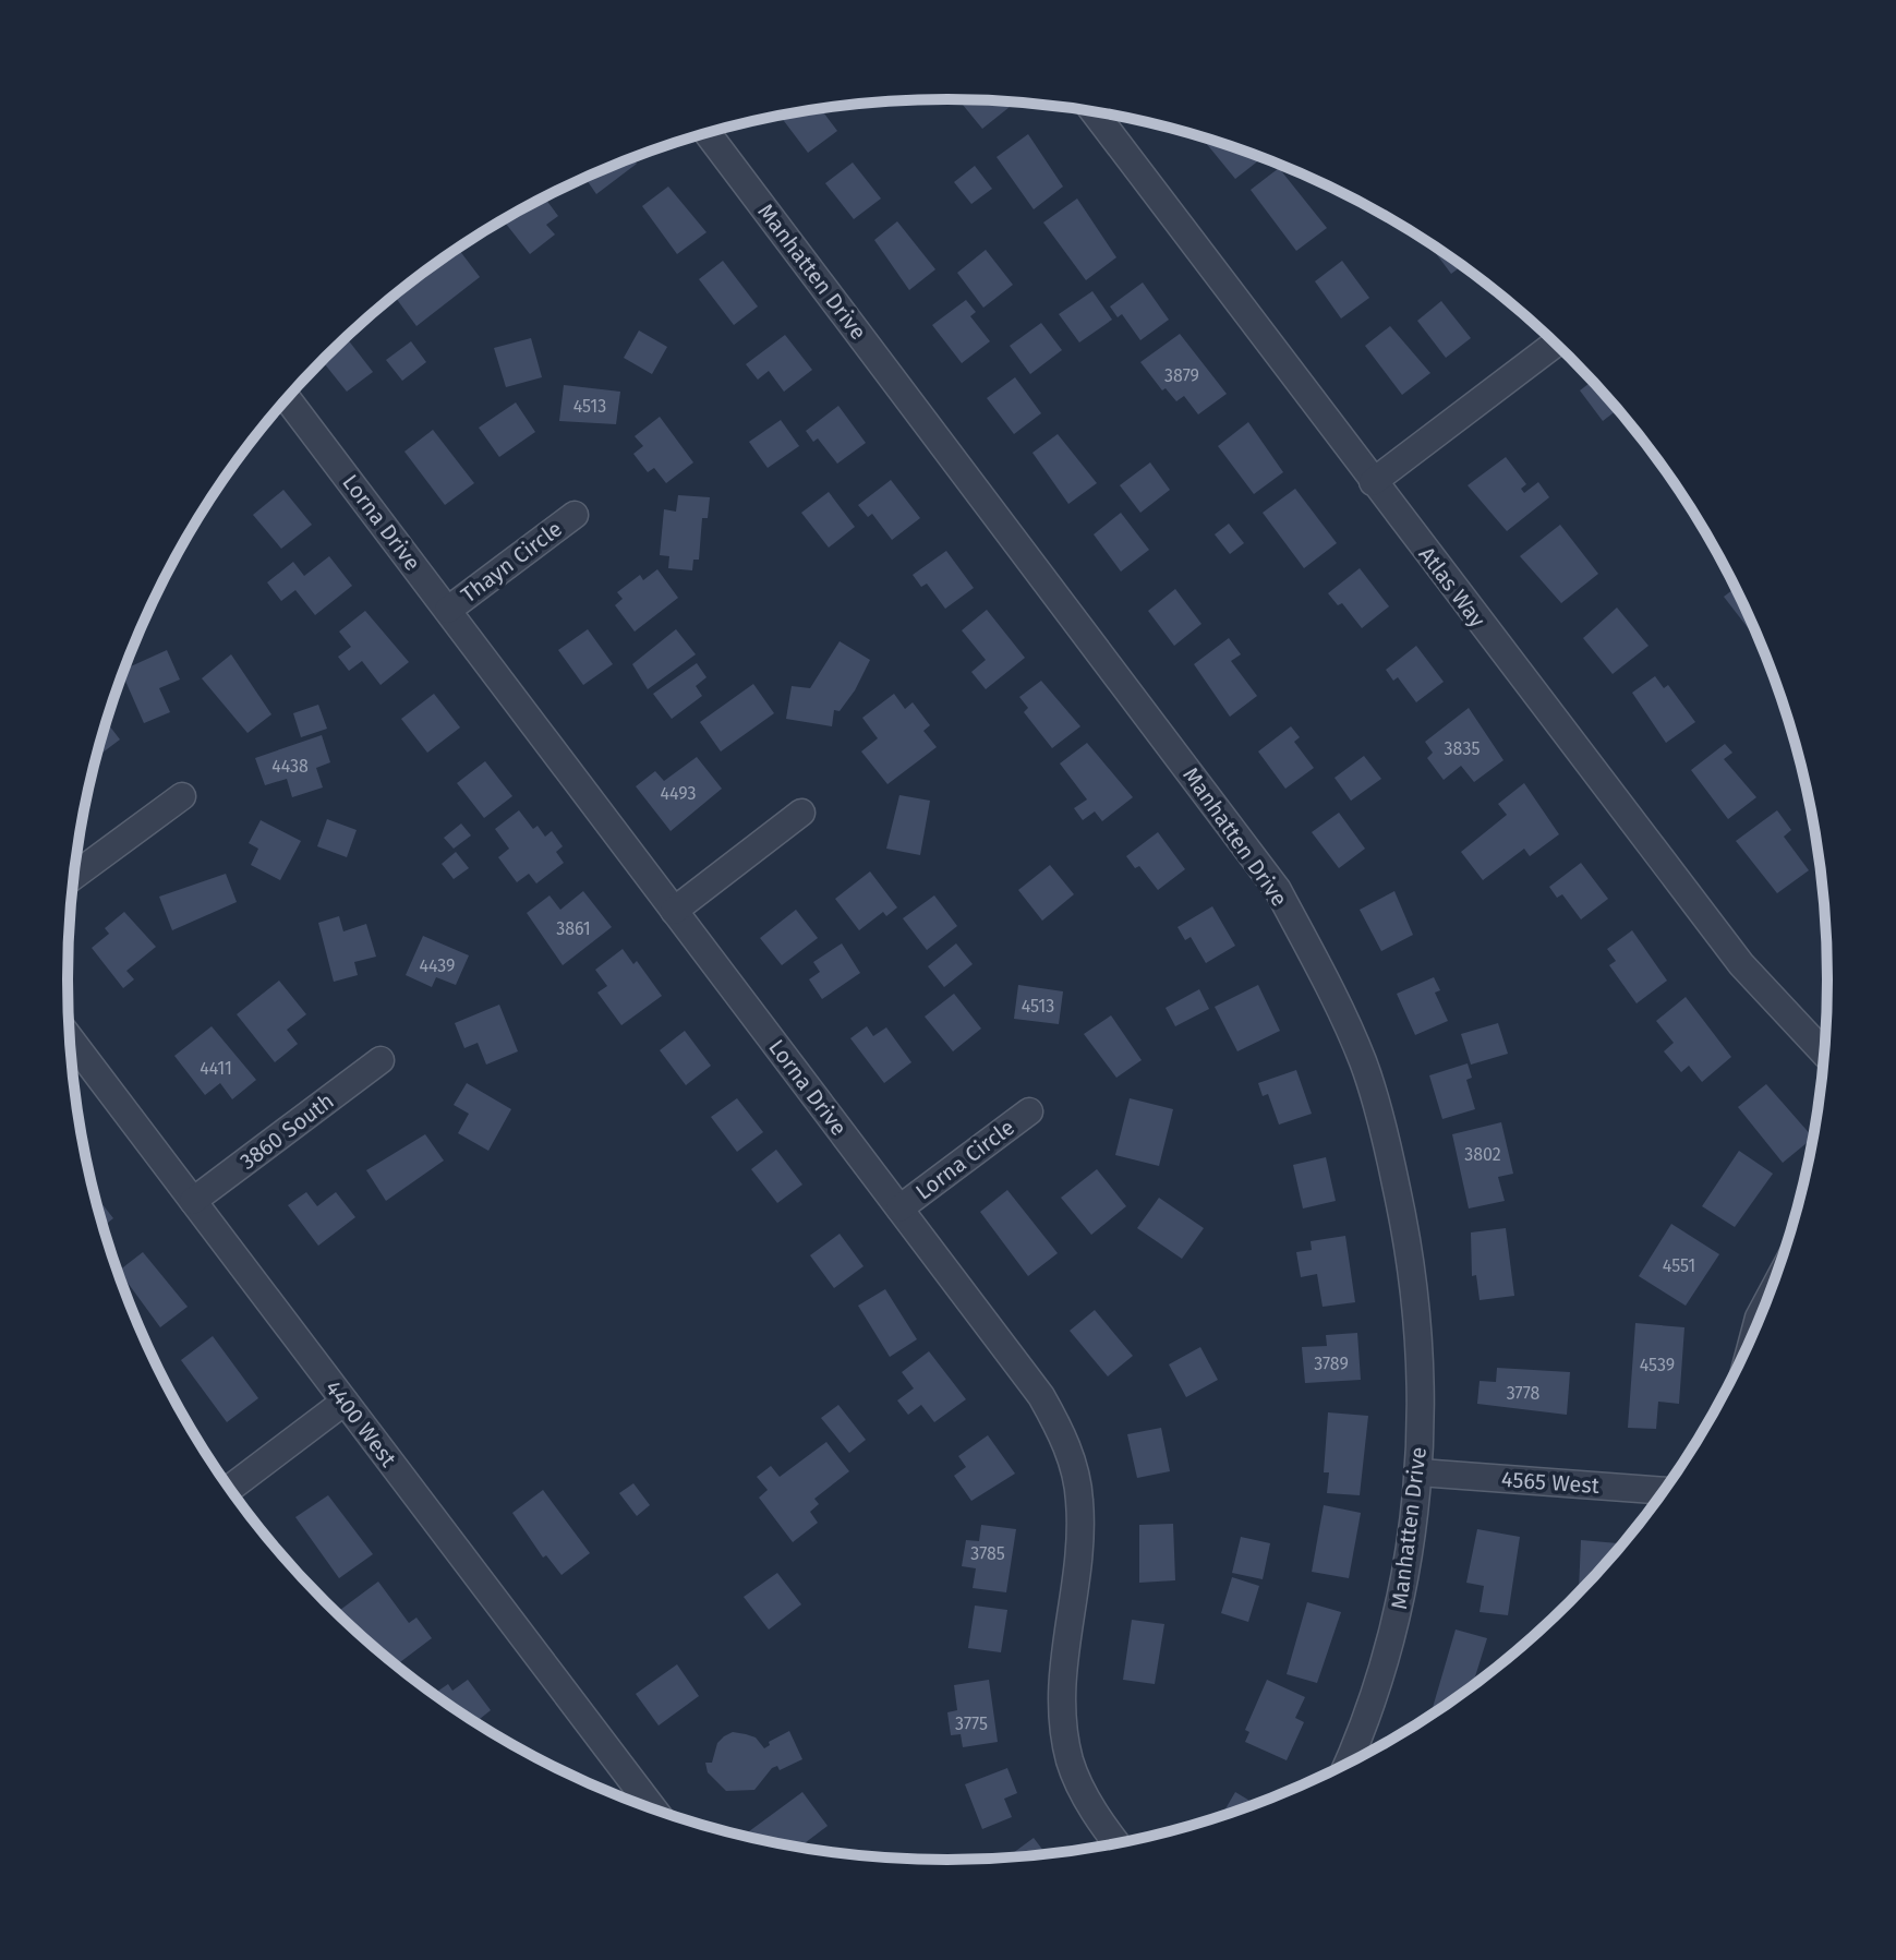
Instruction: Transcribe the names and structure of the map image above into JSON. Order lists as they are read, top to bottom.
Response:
{
  "streets": {
    "street": [
      "Manhatten Drive",
      "Lorna Drive",
      "Thayn Circle",
      "Atlas Way",
      "3860 South",
      "Lorna Circle",
      "4400 West",
      "4565 West"
    ]
  },
  "crossings": [
    ["Manhatten Drive", "4565 West"],
    ["Lorna Drive", "Thayn Circle"],
    ["Lorna Drive", "Lorna Circle"],
    ["3860 South", "4400 West"]
  ],
  "house_numbers": [
    "3879",
    "4513",
    "3835",
    "4438",
    "4493",
    "3861",
    "4439",
    "4513",
    "4411",
    "3802",
    "4551",
    "3789",
    "4539",
    "3778",
    "3785",
    "3775"
  ]
}
